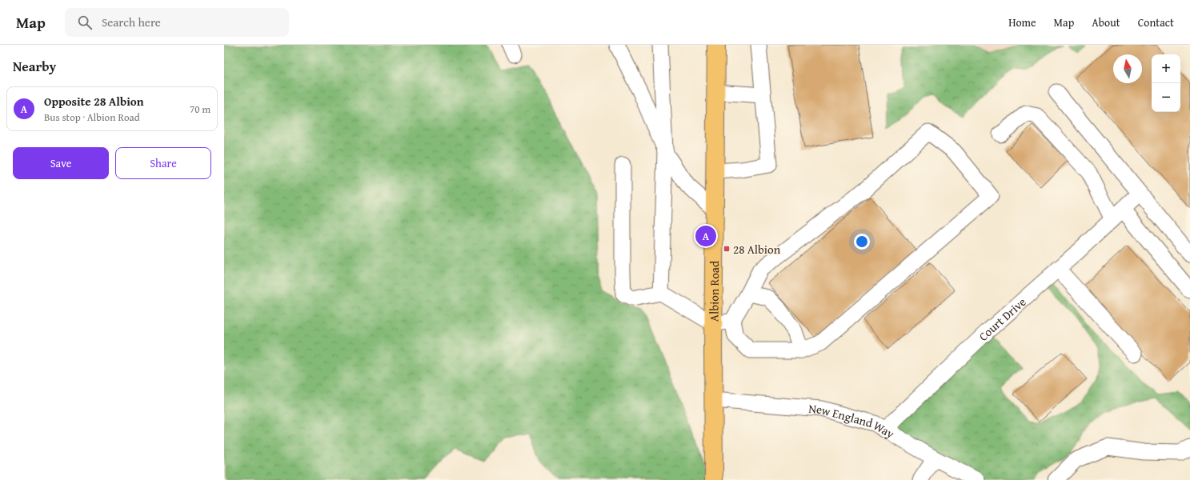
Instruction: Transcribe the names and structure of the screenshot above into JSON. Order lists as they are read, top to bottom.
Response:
{
  "streets": {
    "main road": ["Albion Road"],
    "street": ["Court Drive", "New England Way"]
  },
  "crossings": [
    ["Albion Road", "New England Way"],
    ["Court Drive", "New England Way"]
  ],
  "places": {
    "transit": ["28 Albion"]
  },
  "north": "top",
  "page": {
    "header": "Map",
    "search": "Search here",
    "nav": [
      "Home",
      "Map",
      "About",
      "Contact"
    ],
    "heading": "Nearby",
    "map_buttons": ["+", "−"],
    "list": [
      {
        "mark": "A",
        "name": "Opposite 28 Albion",
        "note": "Bus stop · Albion Road",
        "value": "70 m"
      }
    ],
    "buttons": ["Save", "Share"],
    "pins": "A"
  }
}
